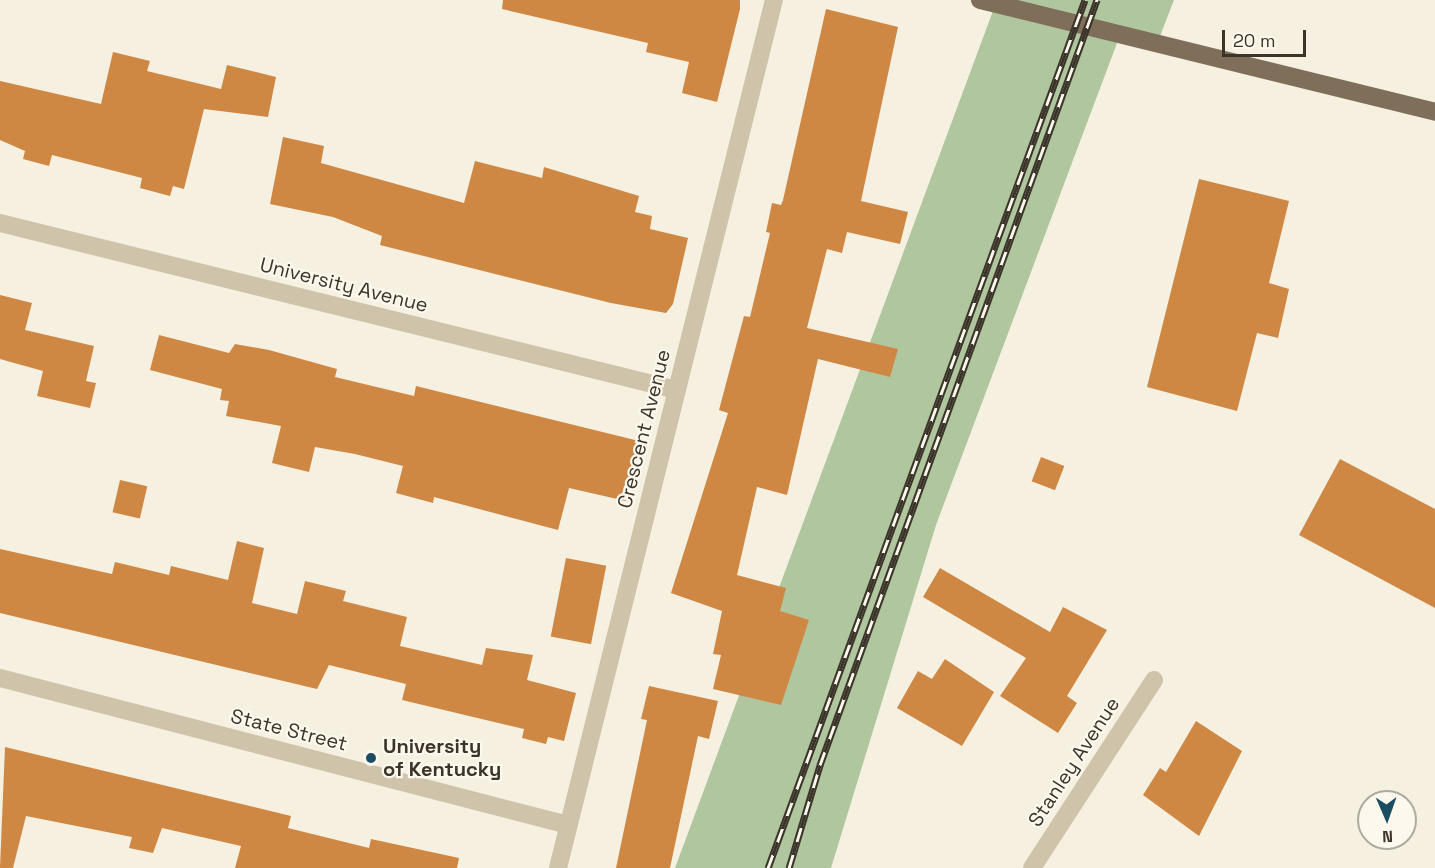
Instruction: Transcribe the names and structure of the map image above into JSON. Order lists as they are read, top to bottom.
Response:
{
  "streets": {
    "street": [
      "University Avenue",
      "Crescent Avenue",
      "State Street",
      "Stanley Avenue"
    ]
  },
  "crossings": [
    ["University Avenue", "Crescent Avenue"],
    ["Crescent Avenue", "State Street"]
  ],
  "places": ["University of Kentucky"],
  "scale_bar": "20 m",
  "north": "bottom"
}
